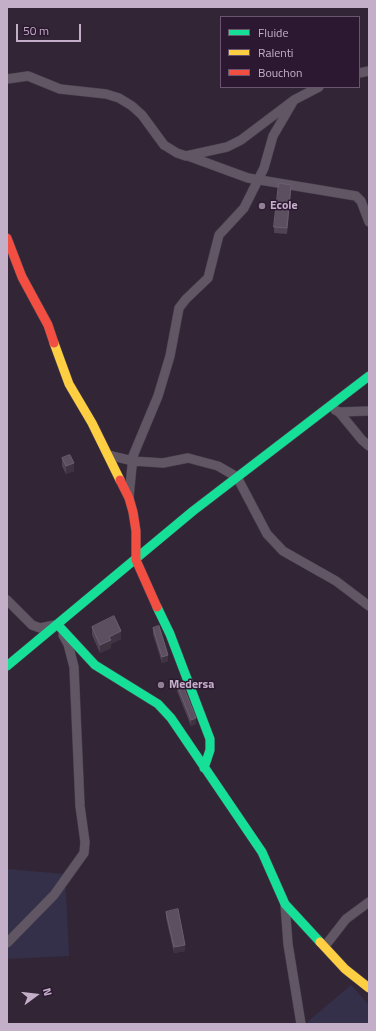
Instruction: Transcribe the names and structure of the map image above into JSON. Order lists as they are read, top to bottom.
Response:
{
  "places": ["Ecole", "Medersa"],
  "legend": ["Fluide", "Ralenti", "Bouchon"],
  "scale_bar": "50 m",
  "north": "right"
}
